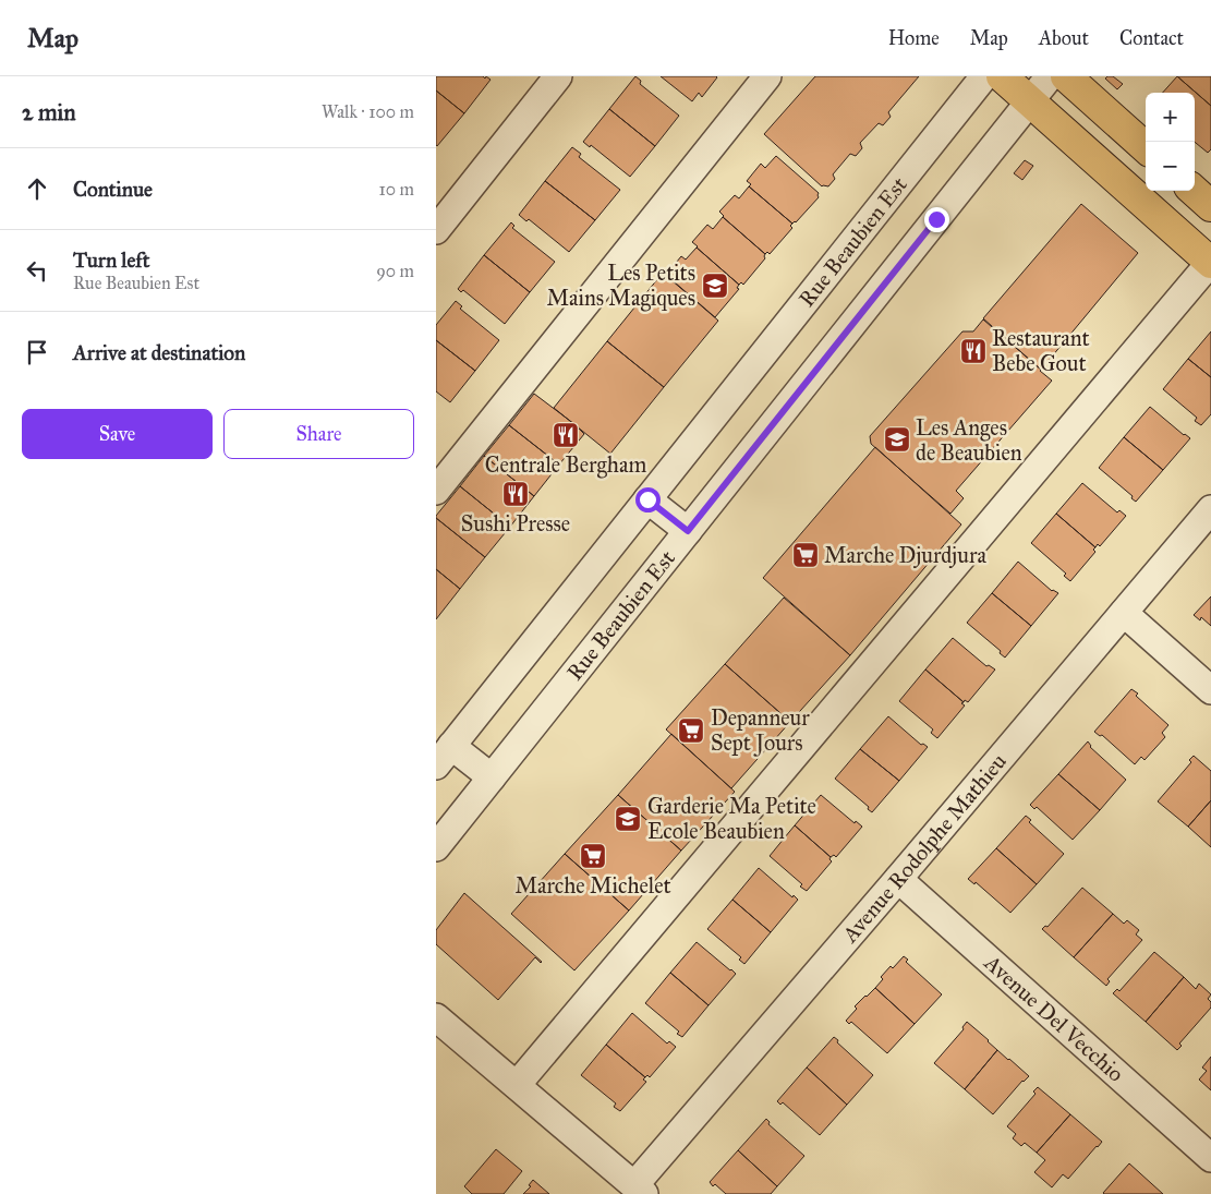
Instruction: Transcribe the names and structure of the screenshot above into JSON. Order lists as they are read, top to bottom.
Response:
{
  "streets": {
    "street": ["Rue Beaubien Est", "Avenue Rodolphe Mathieu", "Avenue Del Vecchio"]
  },
  "crossings": [
    ["Avenue Rodolphe Mathieu", "Avenue Del Vecchio"]
  ],
  "places": {
    "school or university": ["Les Petits Mains Magiques", "Les Anges de Beaubien", "Garderie Ma Petite Ecole Beaubien"],
    "restaurant": ["Restaurant Bebe Gout", "Centrale Bergham", "Sushi Presse"],
    "supermarket": ["Marche Djurdjura", "Depanneur Sept Jours", "Marche Michelet"]
  },
  "page": {
    "header": "Map",
    "nav": [
      "Home",
      "Map",
      "About",
      "Contact"
    ],
    "heading": ["2 min", "Walk · 100 m"],
    "map_buttons": ["+", "−"],
    "list": [
      ["Continue", "10 m"],
      ["Turn left", "Rue Beaubien Est", "90 m"],
      "Arrive at destination"
    ],
    "buttons": ["Save", "Share"]
  }
}
